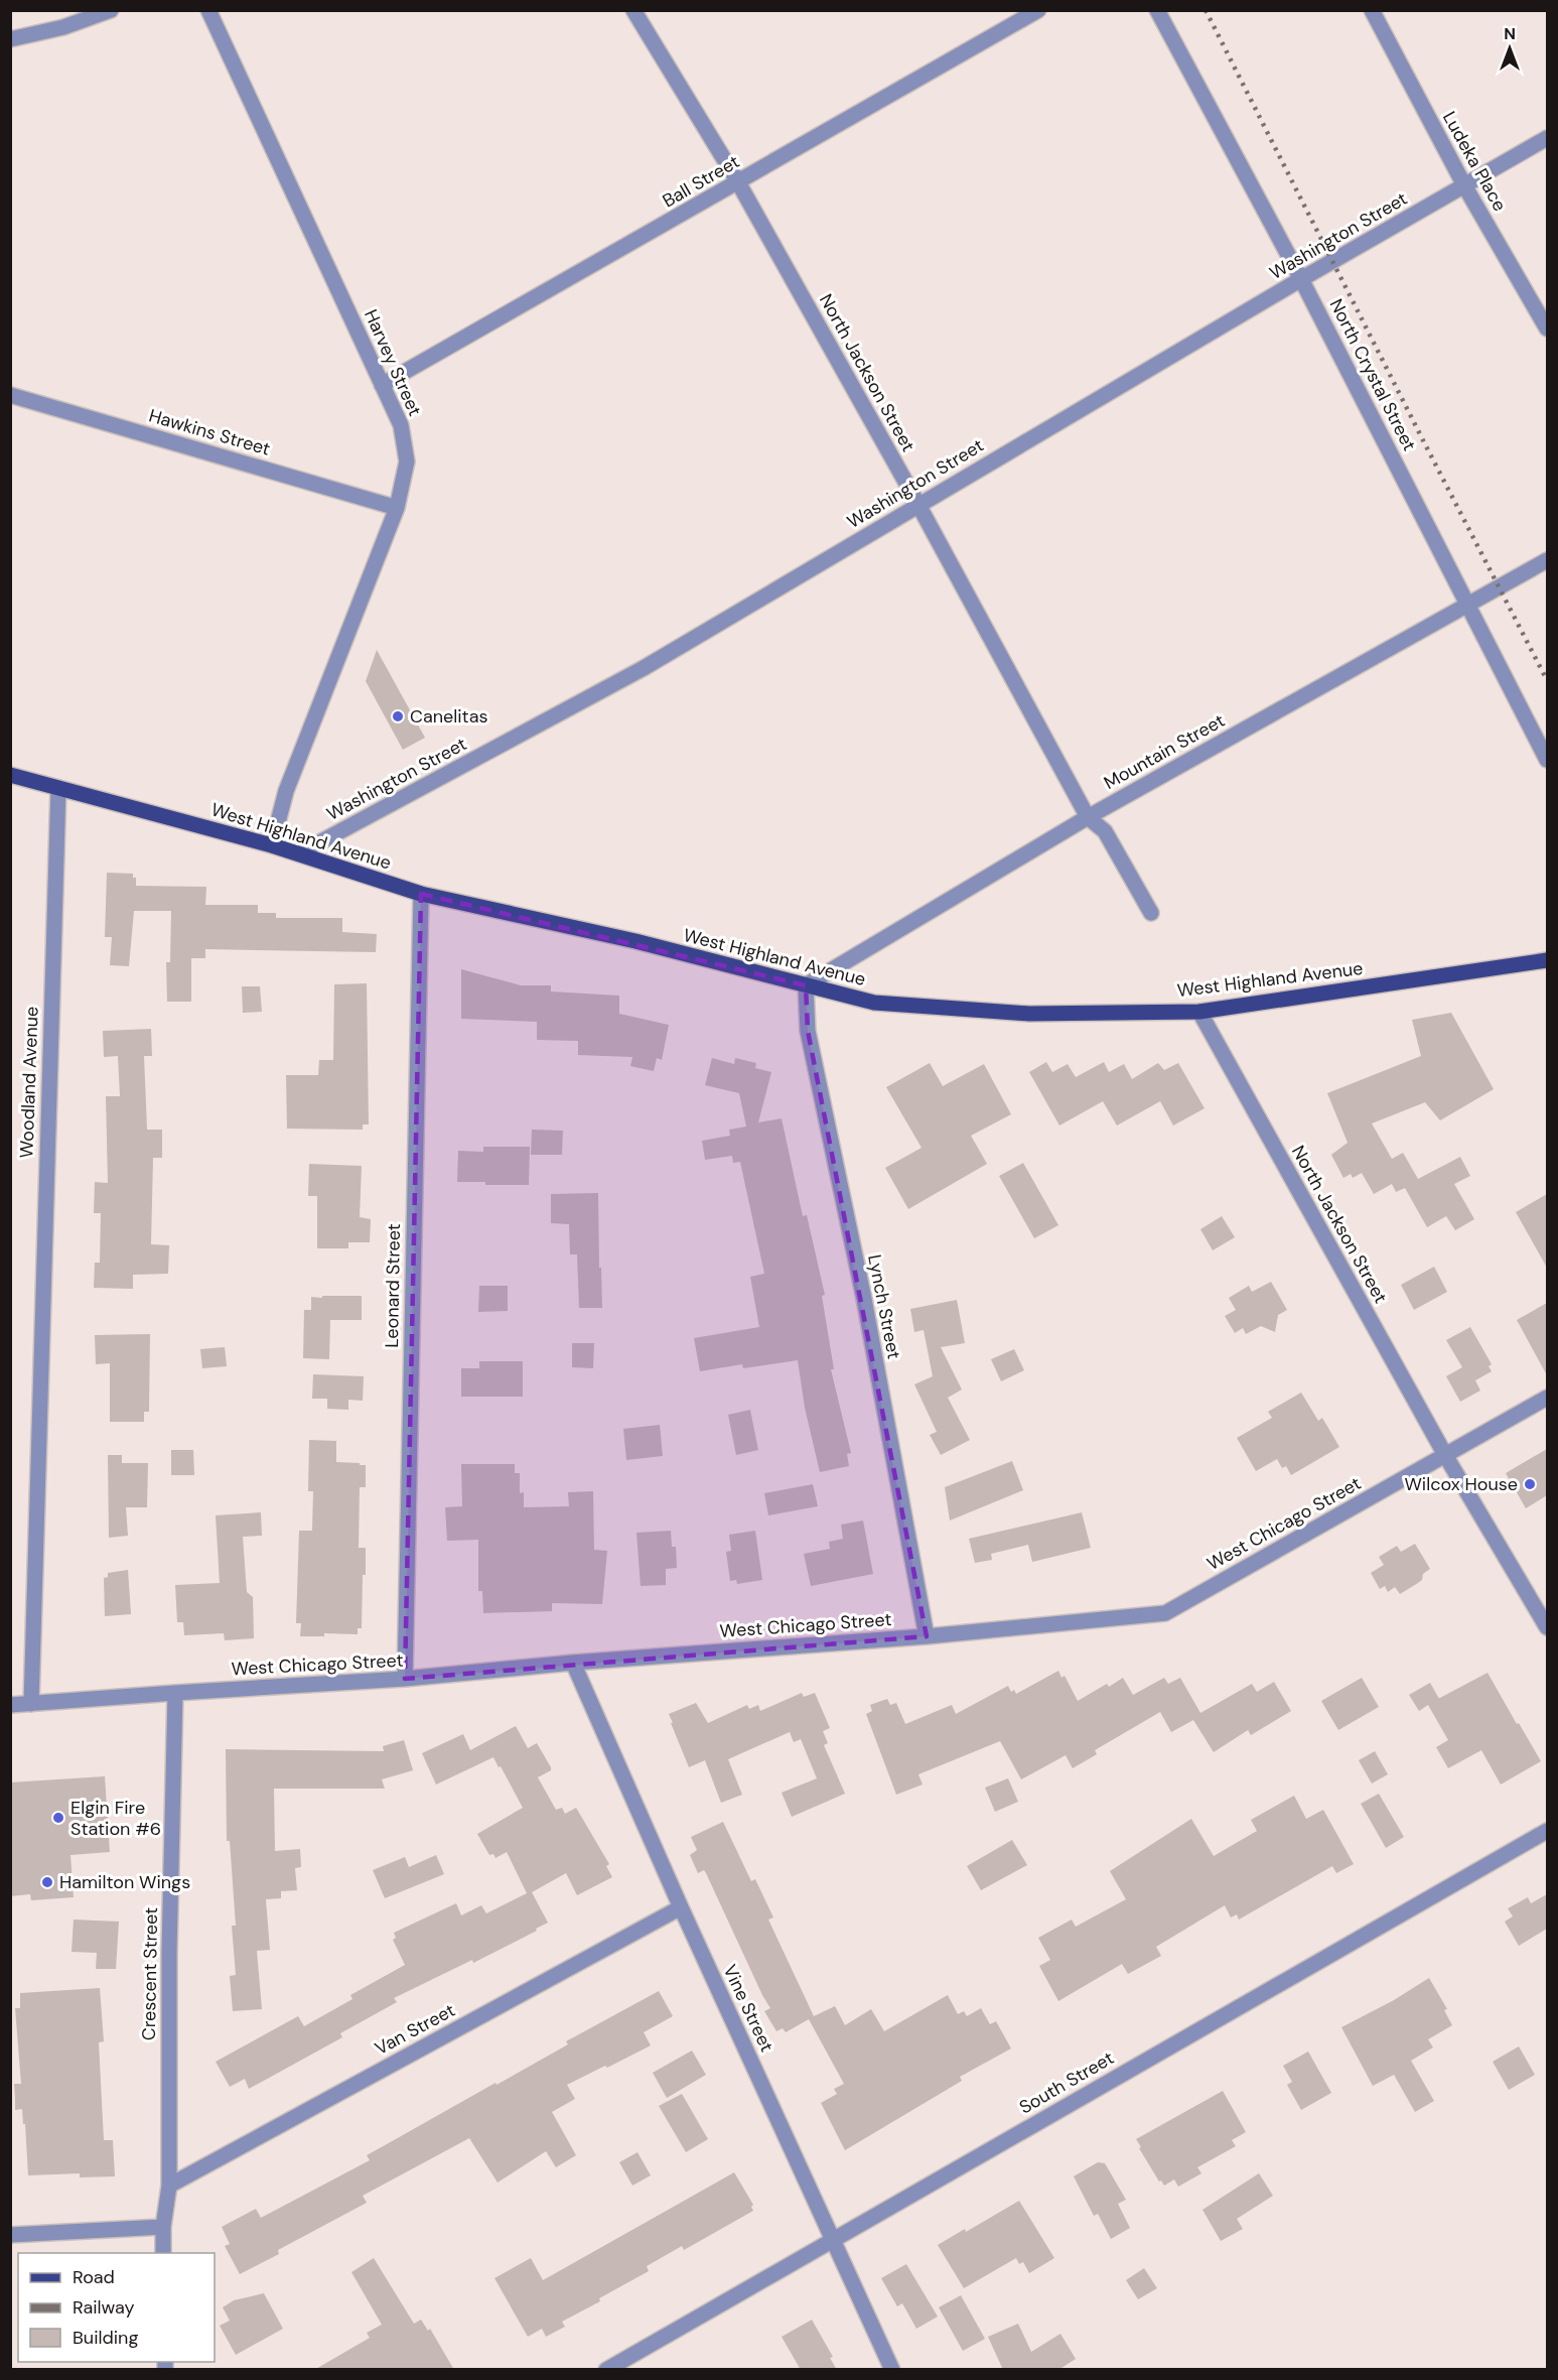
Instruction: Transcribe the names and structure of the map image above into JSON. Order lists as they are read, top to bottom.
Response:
{
  "streets": {
    "main road": ["West Highland Avenue"],
    "street": [
      "Ludeka Place",
      "Ball Street",
      "Washington Street",
      "Harvey Street",
      "North Jackson Street",
      "North Crystal Street",
      "Hawkins Street",
      "Mountain Street",
      "Woodland Avenue",
      "Leonard Street",
      "Lynch Street",
      "West Chicago Street",
      "Crescent Street",
      "Vine Street",
      "Van Street",
      "South Street"
    ]
  },
  "crossings": [
    ["Ludeka Place", "Washington Street"],
    ["Ball Street", "Harvey Street"],
    ["Ball Street", "North Jackson Street"],
    ["Washington Street", "North Jackson Street"],
    ["Washington Street", "North Crystal Street"],
    ["Washington Street", "West Highland Avenue"],
    ["Harvey Street", "Hawkins Street"],
    ["Harvey Street", "West Highland Avenue"],
    ["North Jackson Street", "Mountain Street"],
    ["North Jackson Street", "West Highland Avenue"],
    ["North Jackson Street", "West Chicago Street"],
    ["North Crystal Street", "Mountain Street"],
    ["Mountain Street", "West Highland Avenue"],
    ["Mountain Street", "Lynch Street"],
    ["West Highland Avenue", "Woodland Avenue"],
    ["West Highland Avenue", "Leonard Street"],
    ["West Highland Avenue", "Lynch Street"],
    ["Woodland Avenue", "West Chicago Street"],
    ["Leonard Street", "West Chicago Street"],
    ["Lynch Street", "West Chicago Street"],
    ["West Chicago Street", "Crescent Street"],
    ["West Chicago Street", "Vine Street"],
    ["Crescent Street", "Van Street"],
    ["Vine Street", "Van Street"],
    ["Vine Street", "South Street"]
  ],
  "places": [
    "Canelitas",
    "Wilcox House",
    "Elgin Fire Station #6",
    "Hamilton Wings"
  ],
  "legend": ["Road", "Railway", "Building"],
  "north": "top"
}
